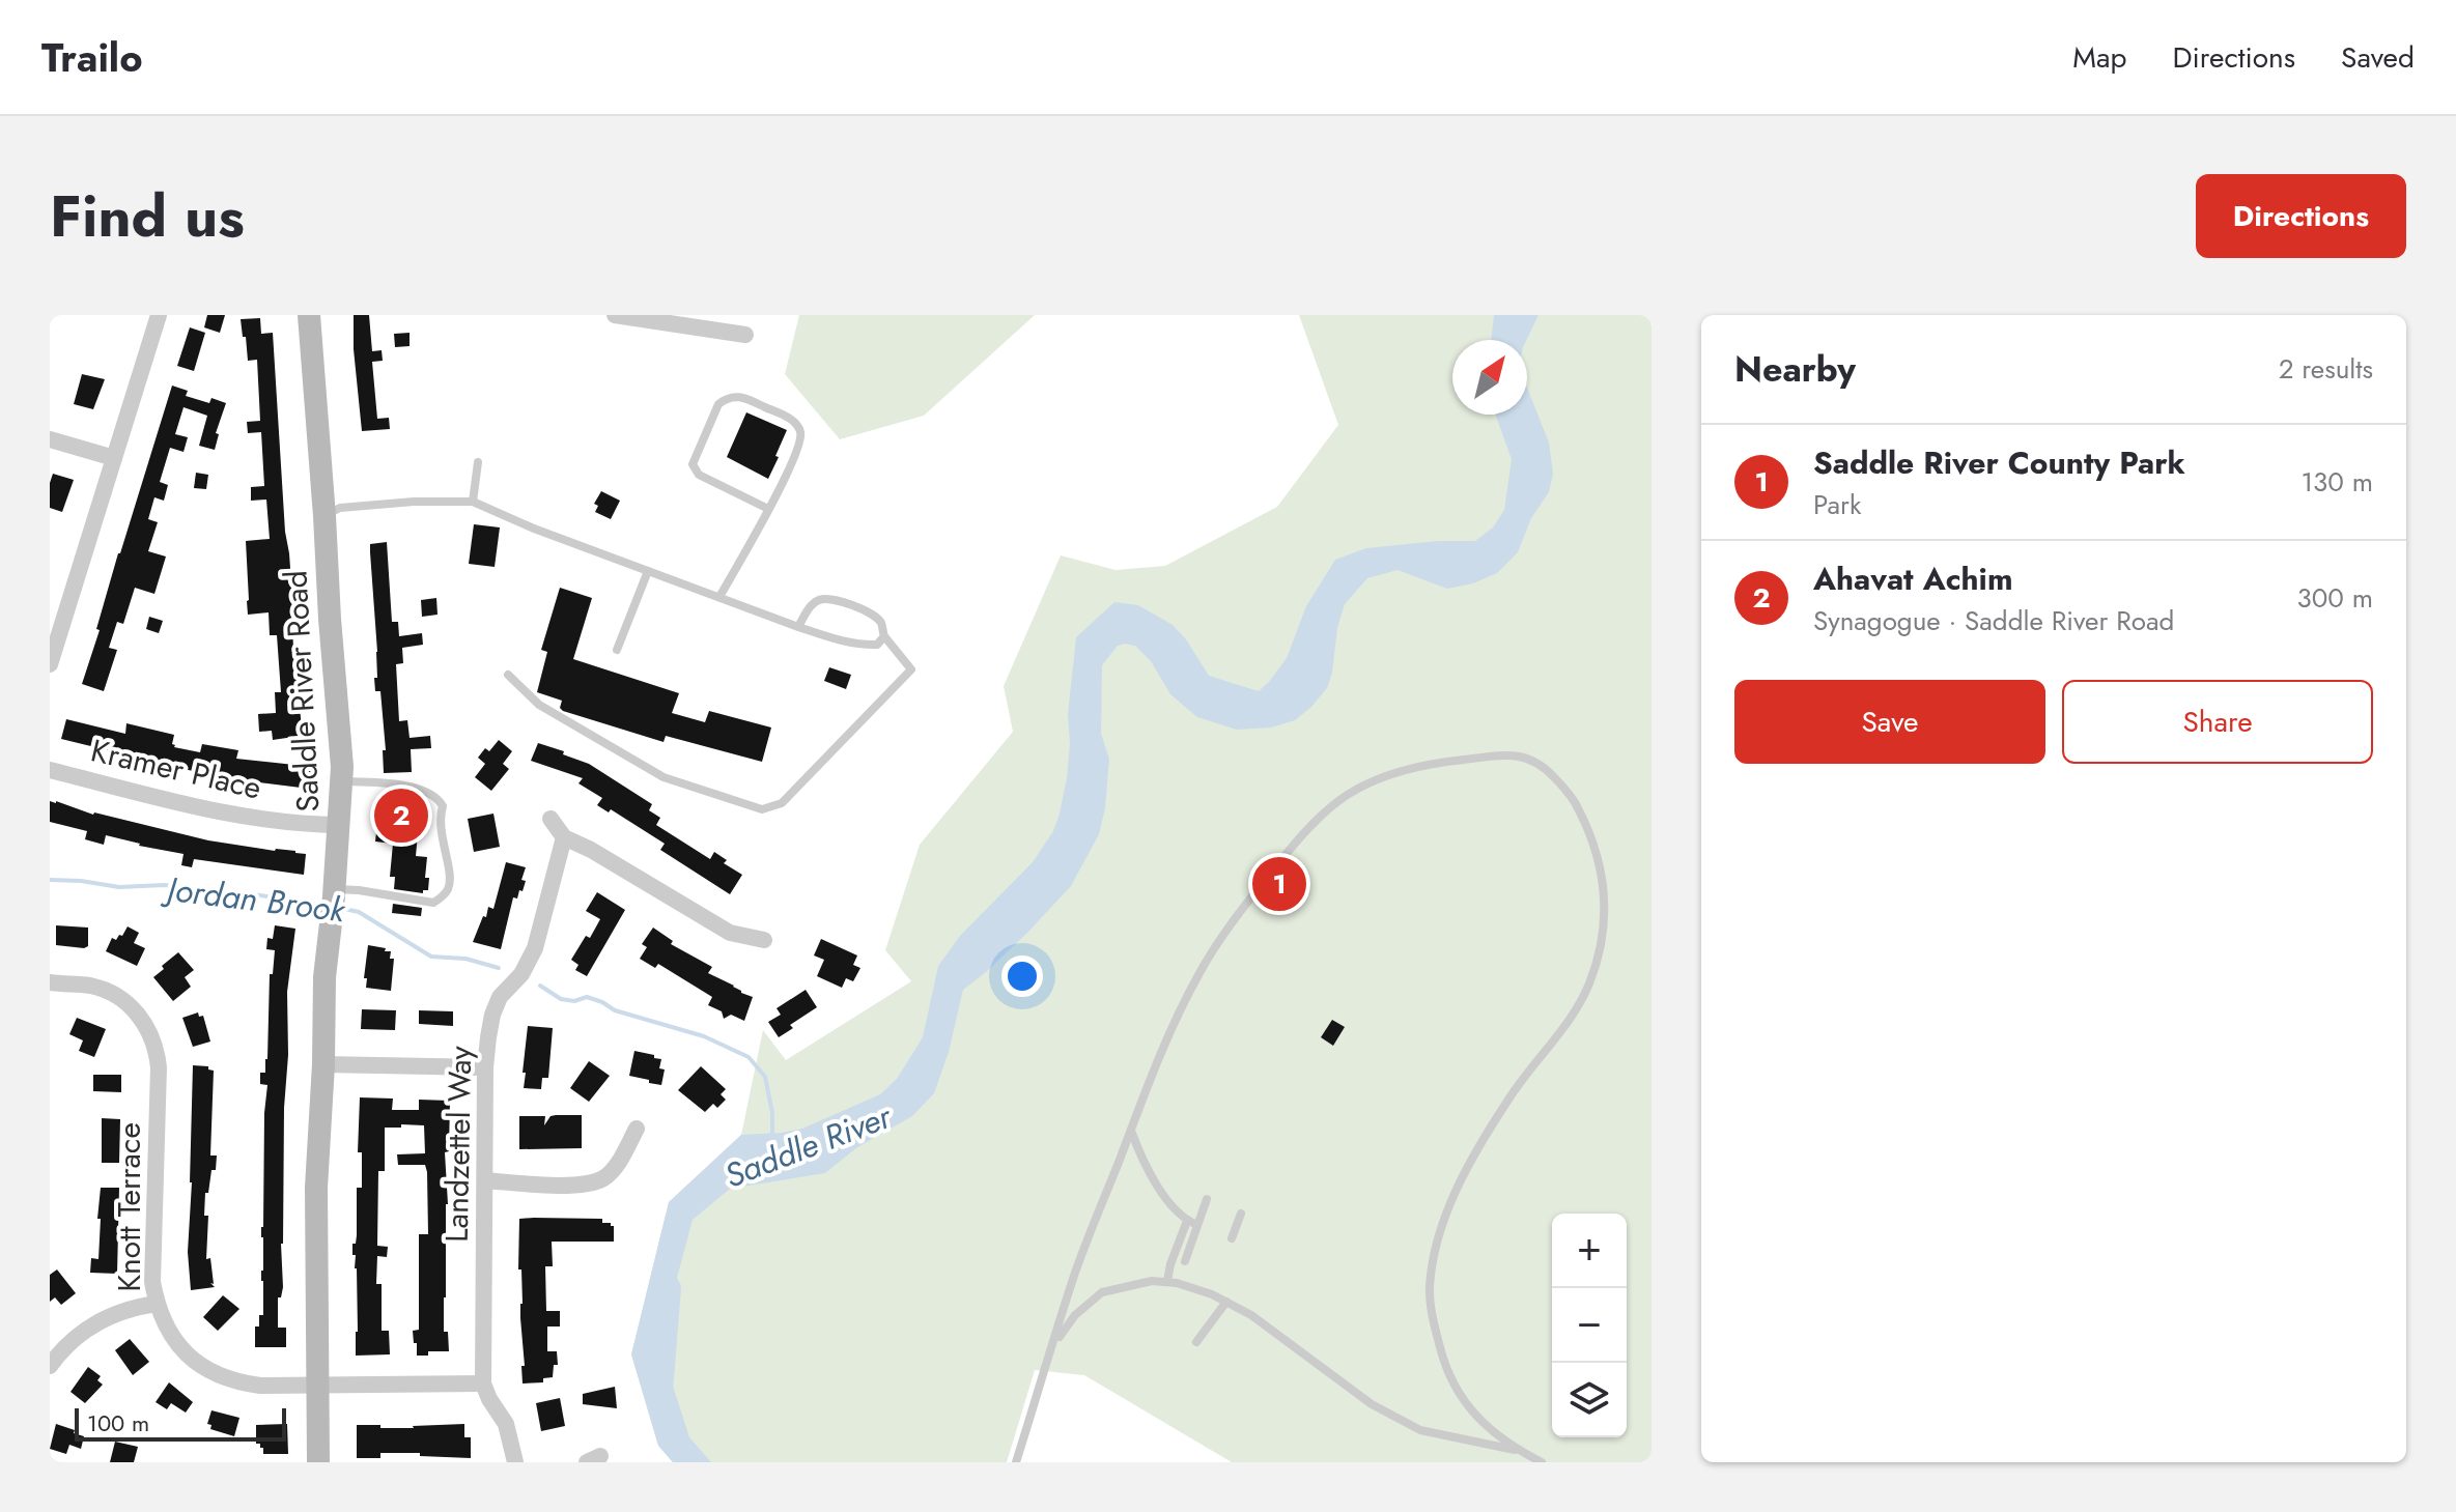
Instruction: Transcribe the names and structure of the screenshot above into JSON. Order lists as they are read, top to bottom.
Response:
{
  "streets": {
    "main road": ["Saddle River Road"],
    "street": ["Kramer Place", "Landzettel Way", "Knott Terrace"]
  },
  "crossings": [
    ["Saddle River Road", "Kramer Place"],
    ["Saddle River Road", "Knott Terrace"],
    ["Landzettel Way", "Knott Terrace"]
  ],
  "water": ["Jordan Brook", "Saddle River"],
  "scale_bar": "100 m",
  "north": "top right",
  "page": {
    "header": "Trailo",
    "nav": ["Map", "Directions", "Saved"],
    "title": "Find us",
    "buttons": [
      "Directions",
      ["Save", "Share"]
    ],
    "heading": ["Nearby", "2 results"],
    "list": [
      {
        "mark": "1",
        "name": "Saddle River County Park",
        "note": "Park",
        "value": "130 m"
      },
      {
        "mark": "2",
        "name": "Ahavat Achim",
        "note": "Synagogue · Saddle River Road",
        "value": "300 m"
      }
    ],
    "pins": ["2", "1"],
    "map_buttons": ["+", "−"],
    "scale": "100 m"
  }
}
